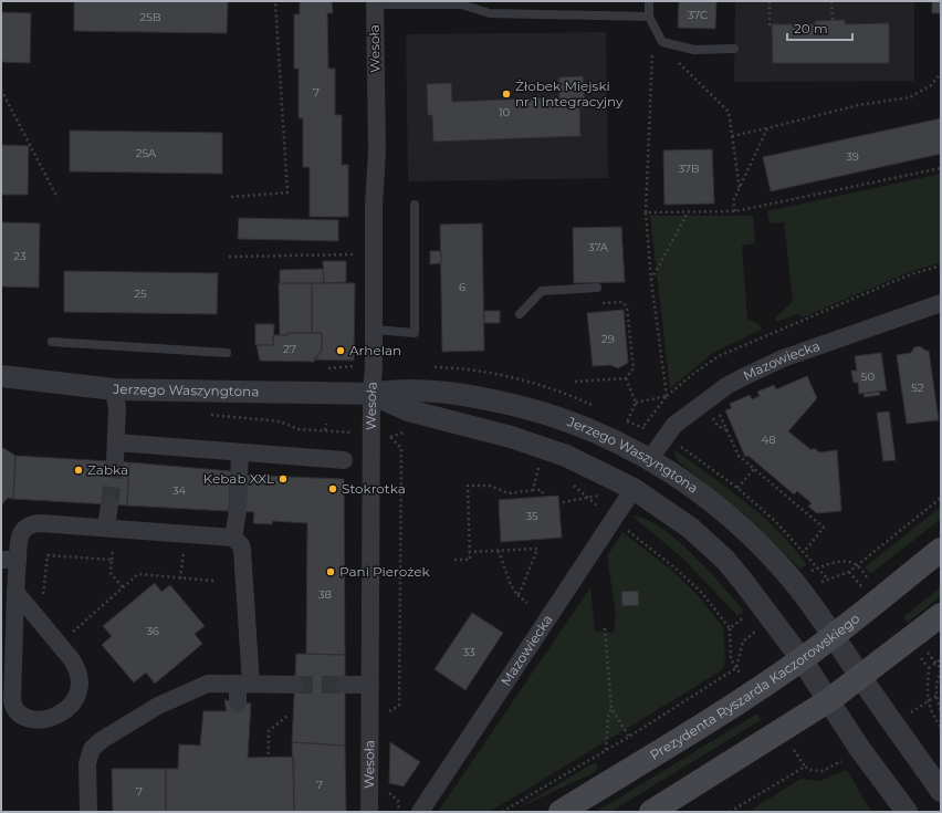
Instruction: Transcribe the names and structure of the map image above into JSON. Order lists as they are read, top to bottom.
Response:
{
  "streets": {
    "main road": ["Prezydenta Ryszarda Kaczorowskiego"],
    "street": ["Wesoła", "Mazowiecka", "Jerzego Waszyngtona"]
  },
  "crossings": [
    ["Wesoła", "Jerzego Waszyngtona"],
    ["Mazowiecka", "Jerzego Waszyngtona"],
    ["Jerzego Waszyngtona", "Prezydenta Ryszarda Kaczorowskiego"]
  ],
  "places": [
    "Żłobek Miejski nr 1 Integracyjny",
    "Arhelan",
    "Zabka",
    "Kebab XXL",
    "Stokrotka",
    "Pani Pierożek"
  ],
  "house_numbers": [
    "37C",
    "25B",
    "7",
    "10",
    "25A",
    "39",
    "37B",
    "37A",
    "23",
    "6",
    "25",
    "29",
    "27",
    "50",
    "52",
    "48",
    "34",
    "35",
    "38",
    "36",
    "33",
    "7",
    "7"
  ],
  "scale_bar": "20 m"
}
